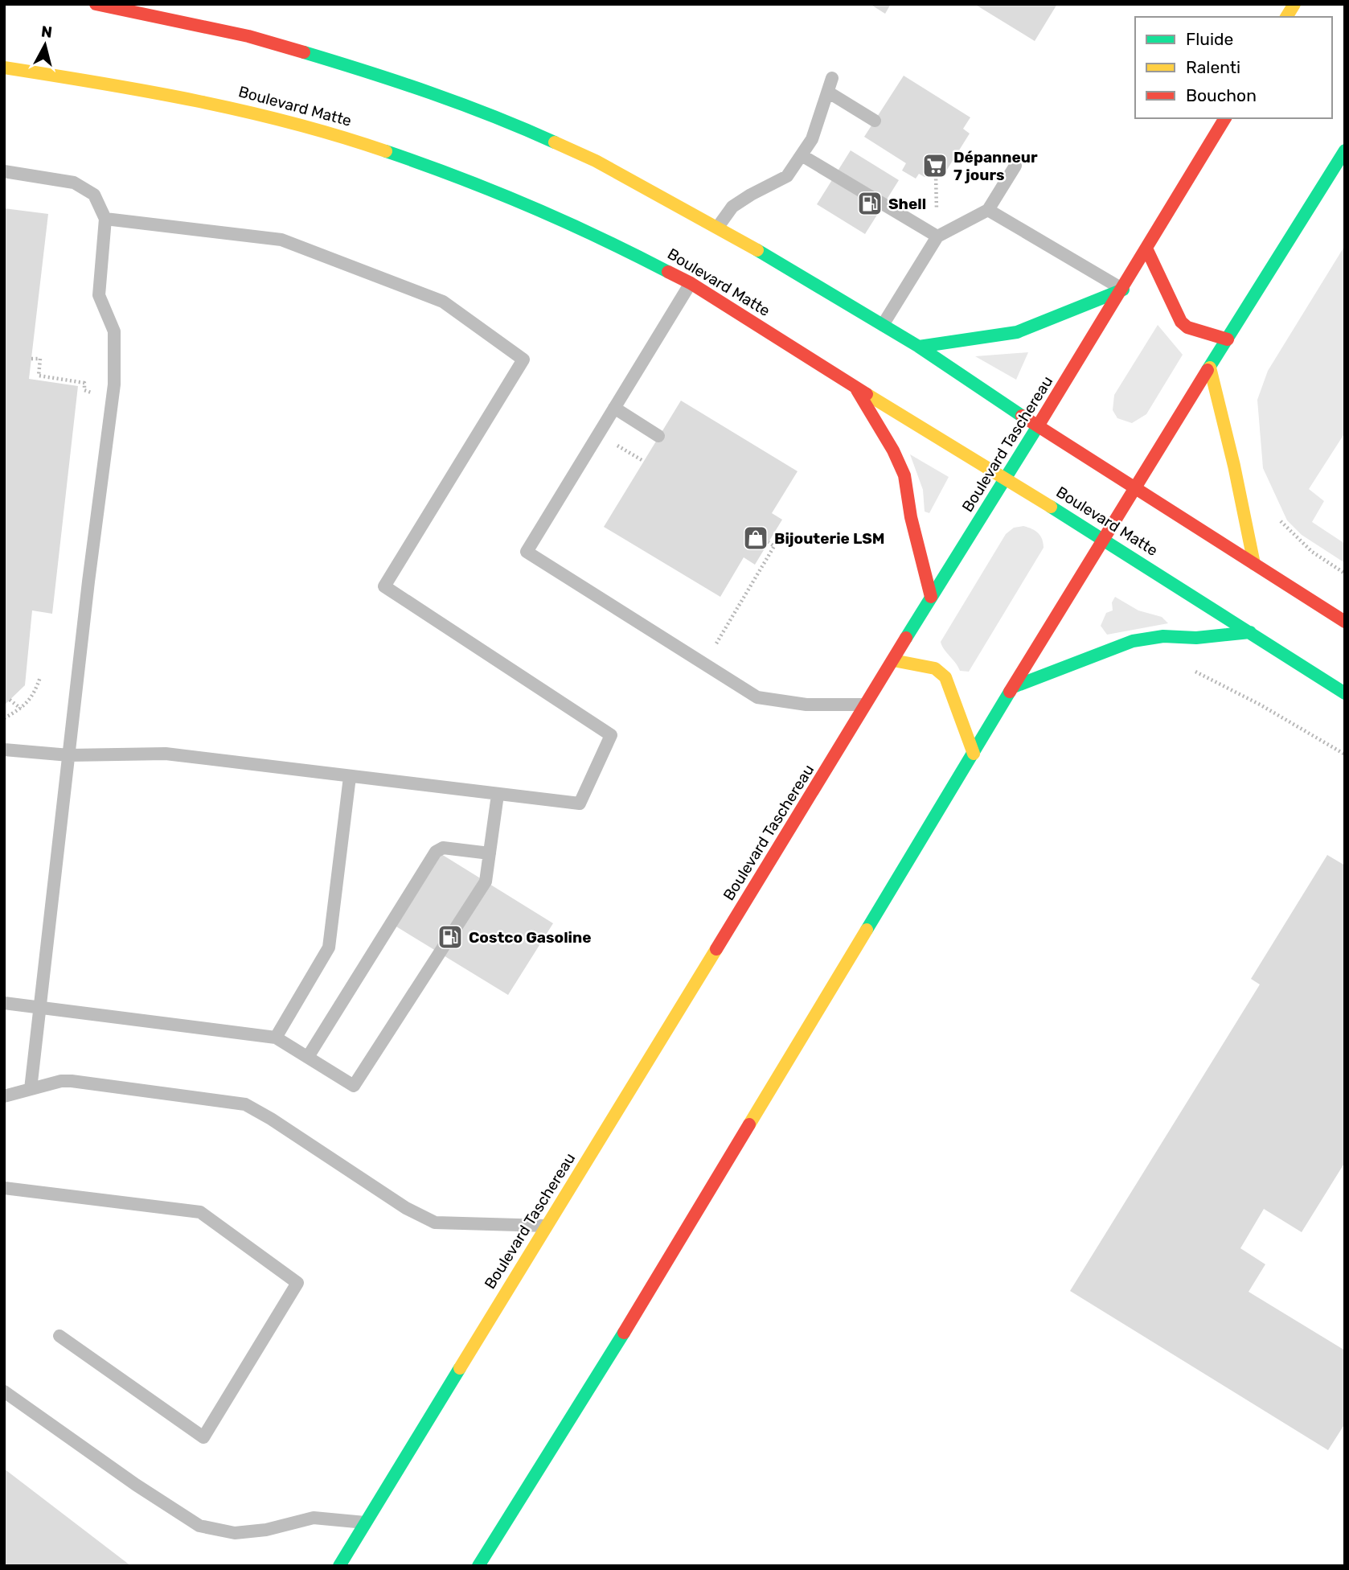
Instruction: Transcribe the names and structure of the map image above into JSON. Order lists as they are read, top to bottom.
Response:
{
  "streets": {
    "main road": ["Boulevard Matte", "Boulevard Taschereau"]
  },
  "crossings": [
    ["Boulevard Matte", "Boulevard Taschereau"]
  ],
  "places": {
    "supermarket": ["Dépanneur 7 jours"],
    "fuel station": ["Shell", "Costco Gasoline"],
    "shop": ["Bijouterie LSM"]
  },
  "legend": ["Fluide", "Ralenti", "Bouchon"],
  "north": "top"
}
